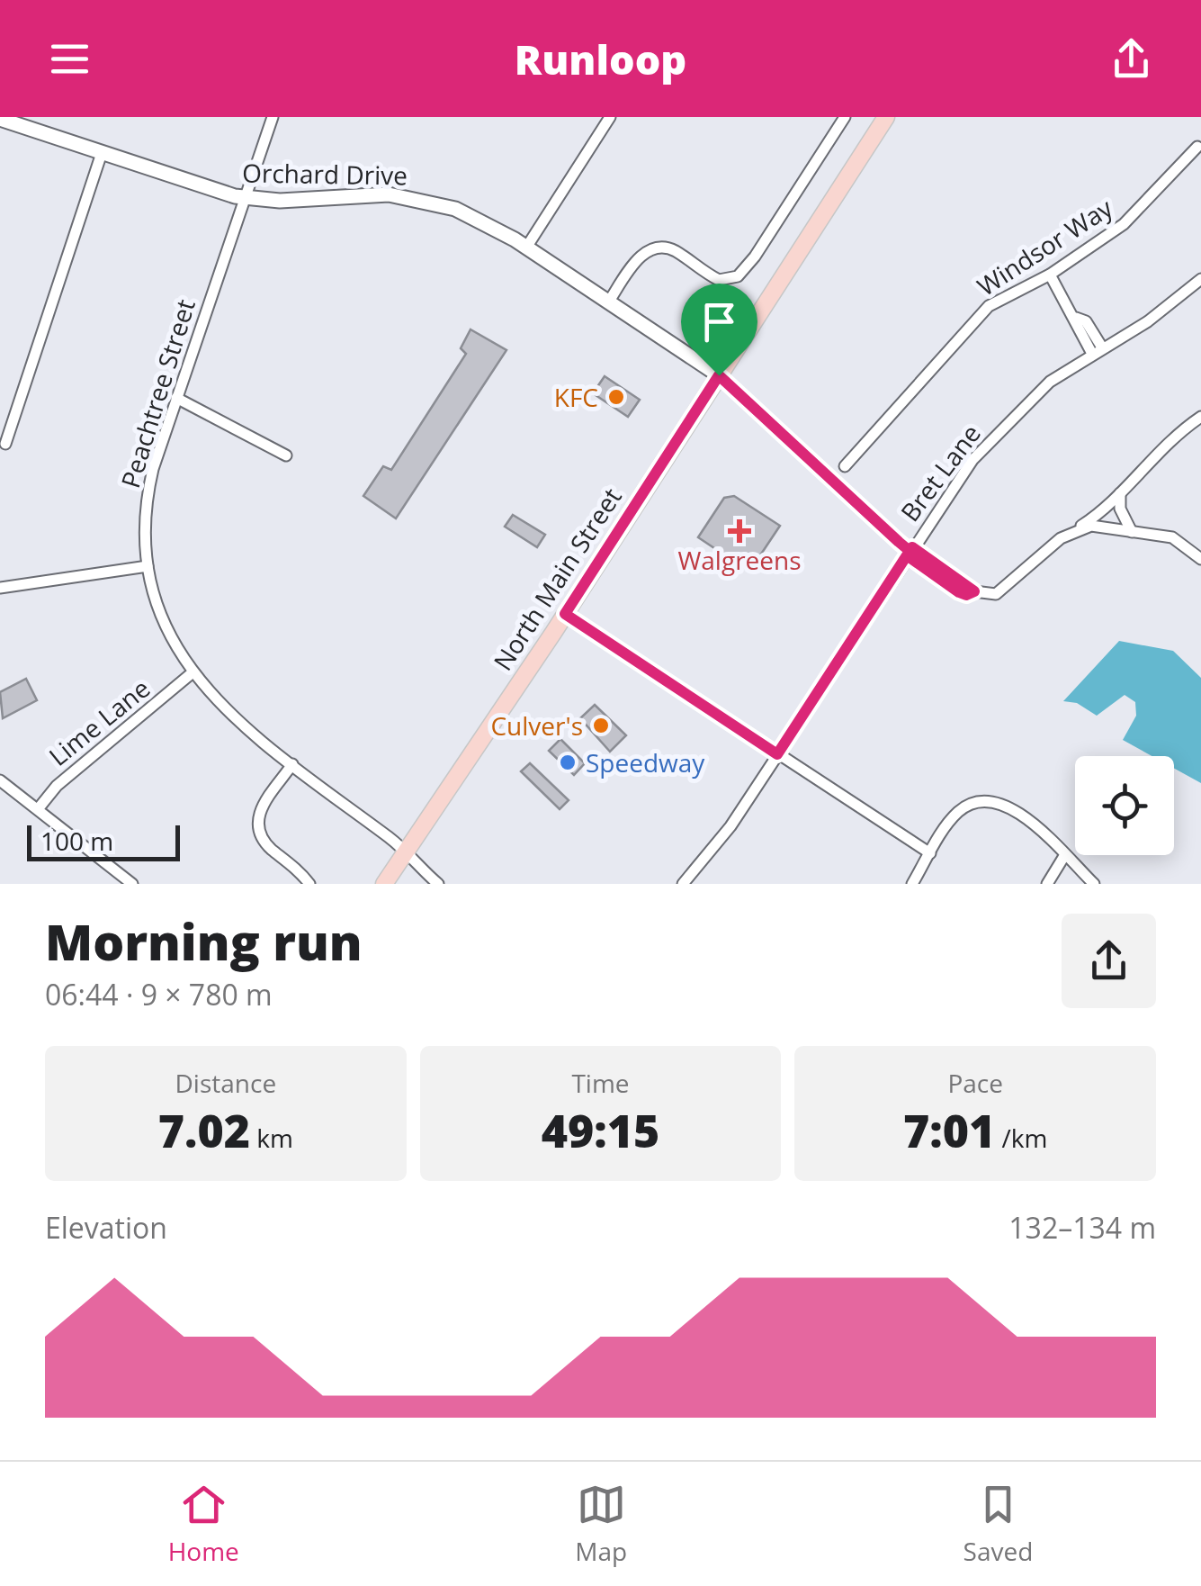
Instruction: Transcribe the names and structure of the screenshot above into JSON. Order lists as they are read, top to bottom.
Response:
{
  "streets": {
    "main road": ["North Main Street"],
    "street": [
      "Orchard Drive",
      "Windsor Way",
      "Peachtree Street",
      "Bret Lane",
      "Lime Lane"
    ]
  },
  "crossings": [
    ["Orchard Drive", "Peachtree Street"],
    ["Orchard Drive", "North Main Street"],
    ["Peachtree Street", "North Main Street"],
    ["Peachtree Street", "Lime Lane"]
  ],
  "places": {
    "other": ["KFC", "Culver's", "Speedway"],
    "health": ["Walgreens"]
  },
  "scale_bar": "100 m",
  "page": {
    "header": "Runloop",
    "scale": "100 m",
    "heading": ["Morning run", "06:44 · 9 × 780 m"],
    "stats": [
      ["Distance", "7.02 km"],
      ["Time", "49:15"],
      ["Pace", "7:01 /km"]
    ],
    "chart": ["Elevation", "132–134 m"],
    "tabs": ["Home", "Map", "Saved"]
  }
}
